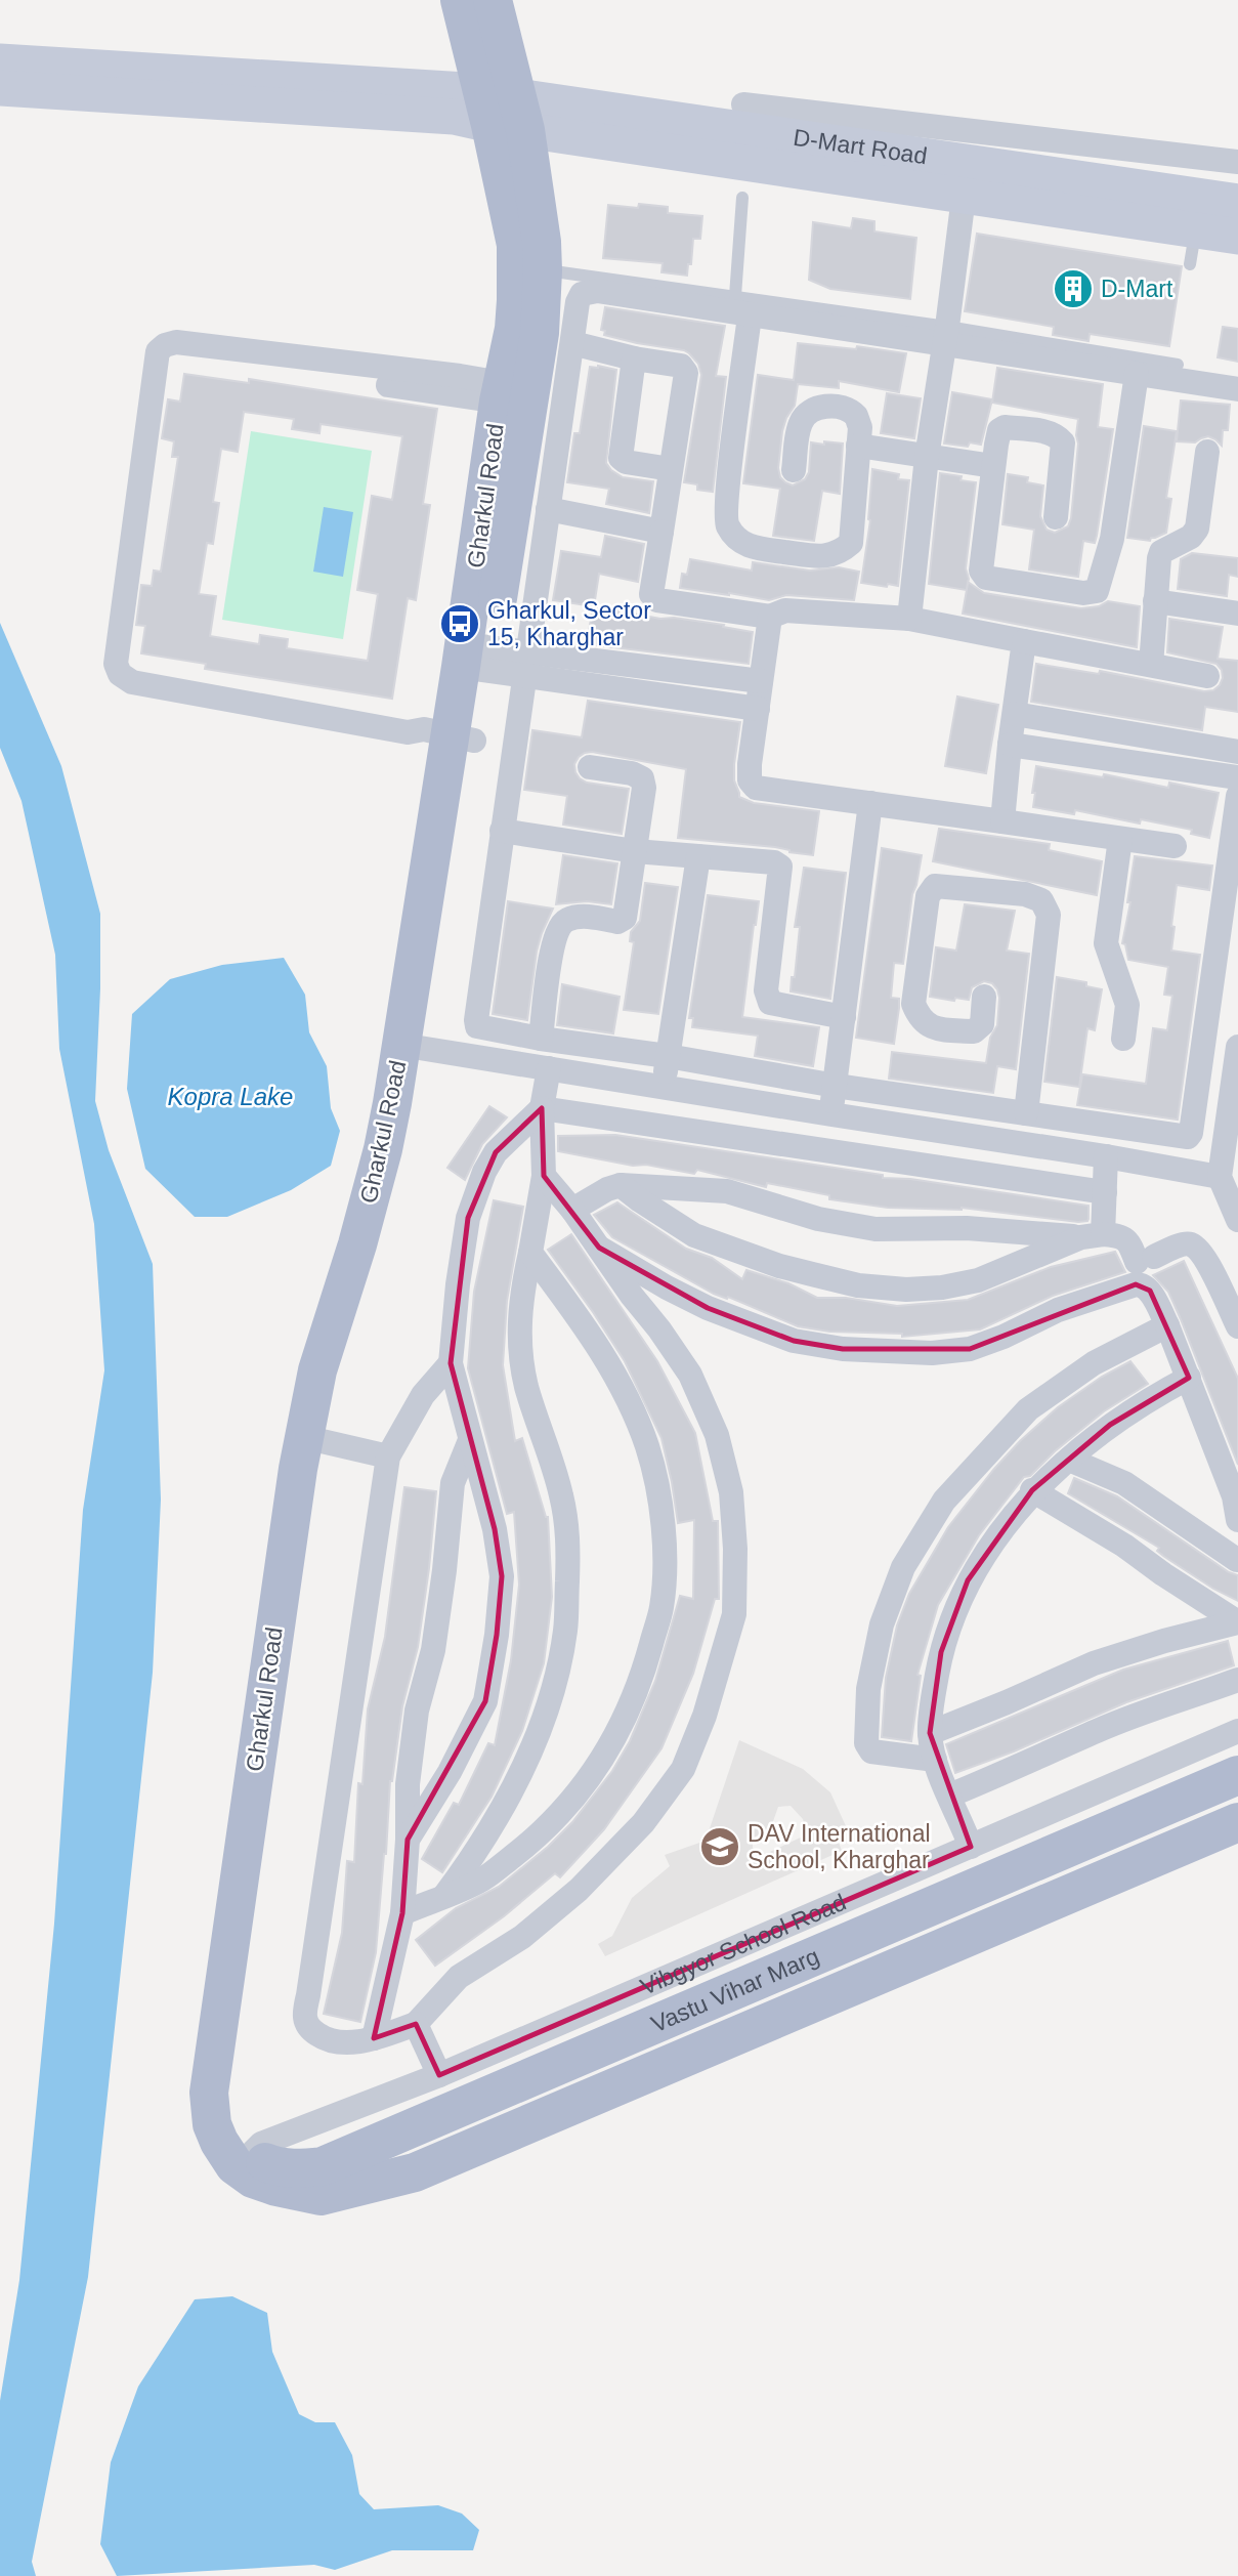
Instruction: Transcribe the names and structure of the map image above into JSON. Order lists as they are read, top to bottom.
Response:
{
  "streets": {
    "main road": ["D-Mart Road", "Gharkul Road", "Vastu Vihar Marg"],
    "street": ["Vibgyor School Road"]
  },
  "crossings": [
    ["D-Mart Road", "Gharkul Road"],
    ["Gharkul Road", "Vibgyor School Road"],
    ["Gharkul Road", "Vastu Vihar Marg"],
    ["Vibgyor School Road", "Vastu Vihar Marg"]
  ],
  "water": ["Kopra Lake"],
  "places": {
    "building": ["D-Mart"],
    "bus stop": ["Gharkul, Sector 15, Kharghar"],
    "school or university": ["DAV International School, Kharghar"]
  }
}
